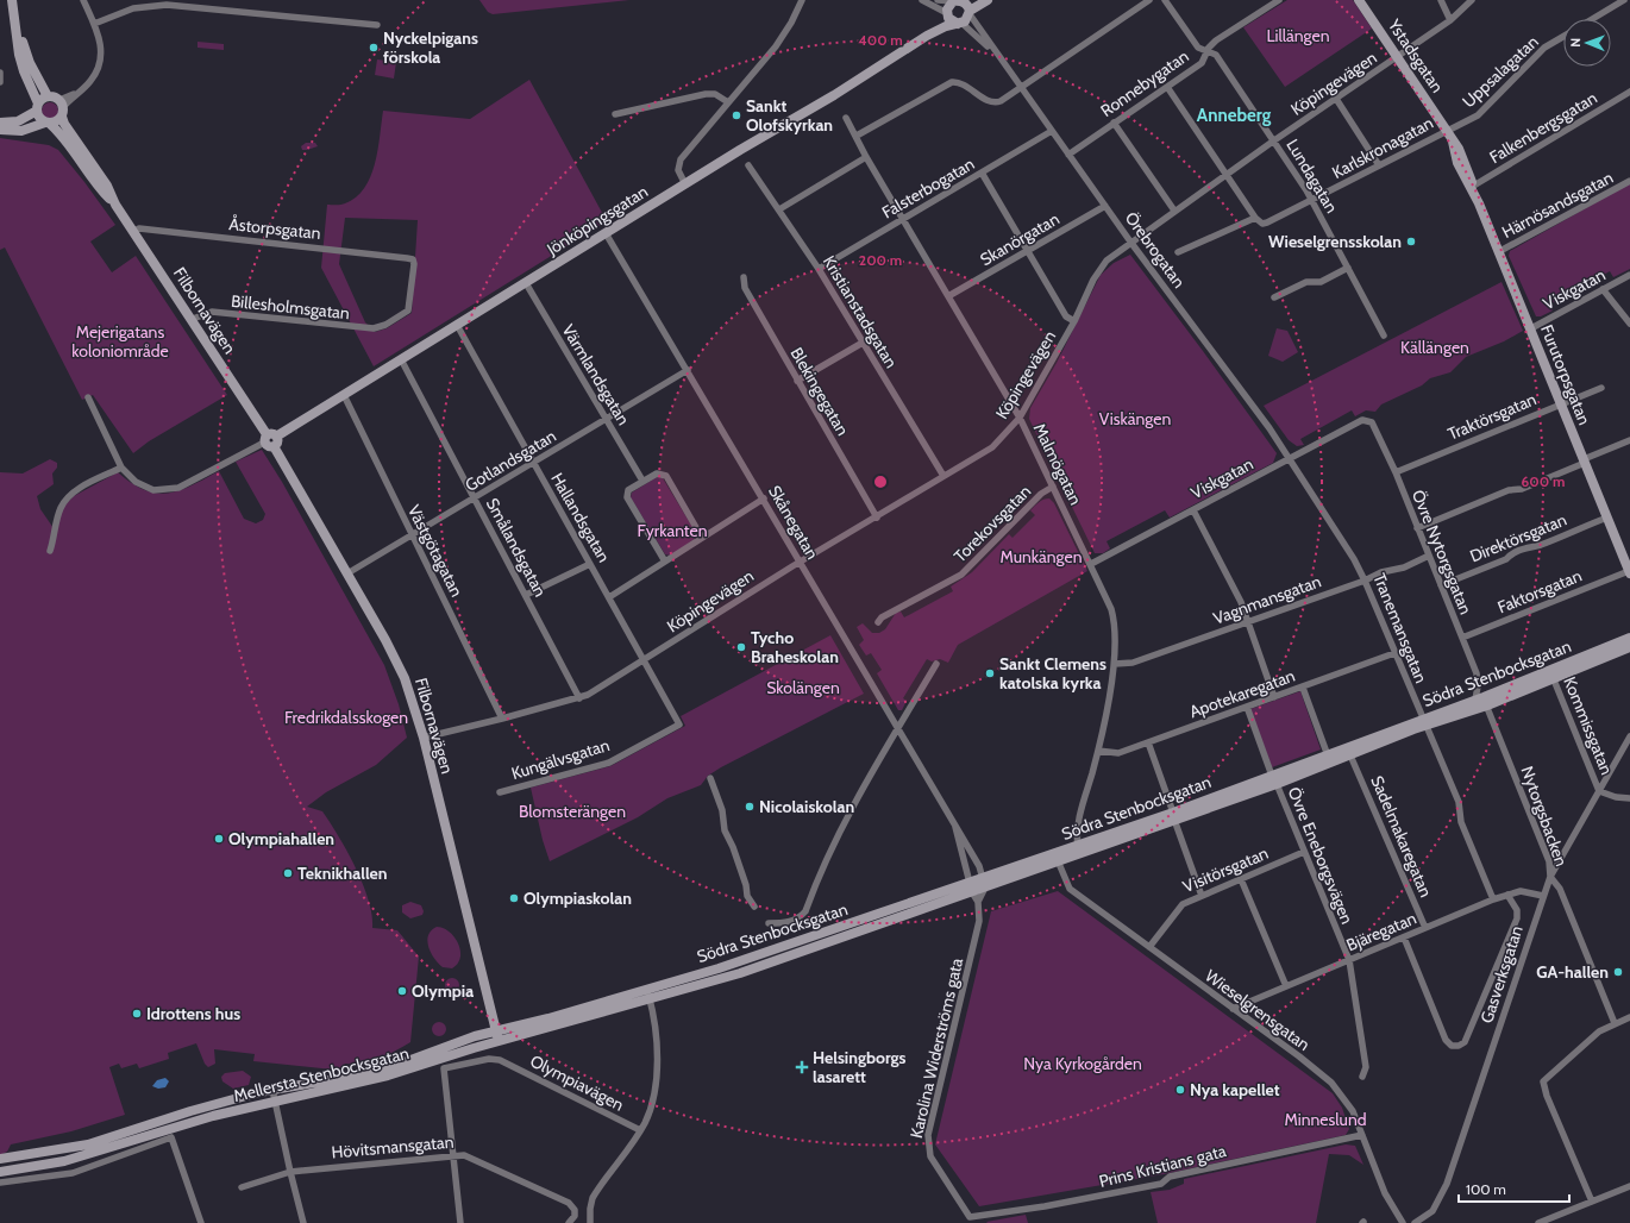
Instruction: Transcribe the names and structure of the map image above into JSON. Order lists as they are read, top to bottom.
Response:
{
  "streets": {
    "street": [
      "Ystadsgatan",
      "Uppsalagatan",
      "Ronnebygatan",
      "Köpingevägen",
      "Falkenbergsgatan",
      "Karlskronagatan",
      "Lundagatan",
      "Falsterbogatan",
      "Härnösandsgatan",
      "Jönköpingsgatan",
      "Åstorpsgatan",
      "Skanörgatan",
      "Örebrogatan",
      "Viskgatan",
      "Billesholmsgatan",
      "Filbornavägen",
      "Kristianstadsgatan",
      "Värmlandsgatan",
      "Furutorpsgatan",
      "Blekingegatan",
      "Traktörsgatan",
      "Gotlandsgatan",
      "Malmögatan",
      "Hallandsgatan",
      "Skånegatan",
      "Torekovsgatan",
      "Direktörsgatan",
      "Smålandsgatan",
      "Västgötagatan",
      "Övre Nytorgsgatan",
      "Faktorsgatan",
      "Vagnmansgatan",
      "Tranemansgatan",
      "Södra Stenbocksgatan",
      "Apotekaregatan",
      "Kommissgatan",
      "Kungälvsgatan",
      "Nytorgsbacken",
      "Sadelmakaregatan",
      "Övre Eneborgsvägen",
      "Visitörsgatan",
      "Bjäregatan",
      "Gasverksgatan",
      "Wieselgrensgatan",
      "Karolina Widerströms gata",
      "Mellersta Stenbocksgatan",
      "Olympiavägen",
      "Hövitsmansgatan",
      "Prins Kristians gata"
    ]
  },
  "crossings": [
    ["Ystadsgatan", "Uppsalagatan"],
    ["Ystadsgatan", "Köpingevägen"],
    ["Ystadsgatan", "Karlskronagatan"],
    ["Ystadsgatan", "Furutorpsgatan"],
    ["Uppsalagatan", "Karlskronagatan"],
    ["Uppsalagatan", "Furutorpsgatan"],
    ["Ronnebygatan", "Lundagatan"],
    ["Ronnebygatan", "Örebrogatan"],
    ["Köpingevägen", "Lundagatan"],
    ["Köpingevägen", "Örebrogatan"],
    ["Köpingevägen", "Filbornavägen"],
    ["Köpingevägen", "Kristianstadsgatan"],
    ["Köpingevägen", "Blekingegatan"],
    ["Köpingevägen", "Malmögatan"],
    ["Köpingevägen", "Hallandsgatan"],
    ["Köpingevägen", "Skånegatan"],
    ["Köpingevägen", "Smålandsgatan"],
    ["Köpingevägen", "Västgötagatan"],
    ["Falkenbergsgatan", "Furutorpsgatan"],
    ["Karlskronagatan", "Lundagatan"],
    ["Karlskronagatan", "Furutorpsgatan"],
    ["Falsterbogatan", "Örebrogatan"],
    ["Falsterbogatan", "Kristianstadsgatan"],
    ["Falsterbogatan", "Malmögatan"],
    ["Härnösandsgatan", "Furutorpsgatan"],
    ["Jönköpingsgatan", "Örebrogatan"],
    ["Jönköpingsgatan", "Filbornavägen"],
    ["Jönköpingsgatan", "Värmlandsgatan"],
    ["Jönköpingsgatan", "Hallandsgatan"],
    ["Jönköpingsgatan", "Skånegatan"],
    ["Jönköpingsgatan", "Smålandsgatan"],
    ["Jönköpingsgatan", "Västgötagatan"],
    ["Åstorpsgatan", "Billesholmsgatan"],
    ["Åstorpsgatan", "Filbornavägen"],
    ["Skanörgatan", "Örebrogatan"],
    ["Skanörgatan", "Malmögatan"],
    ["Örebrogatan", "Viskgatan"],
    ["Örebrogatan", "Tranemansgatan"],
    ["Viskgatan", "Furutorpsgatan"],
    ["Viskgatan", "Malmögatan"],
    ["Viskgatan", "Övre Nytorgsgatan"],
    ["Viskgatan", "Tranemansgatan"],
    ["Billesholmsgatan", "Filbornavägen"],
    ["Filbornavägen", "Gotlandsgatan"],
    ["Filbornavägen", "Mellersta Stenbocksgatan"],
    ["Värmlandsgatan", "Gotlandsgatan"],
    ["Furutorpsgatan", "Traktörsgatan"],
    ["Furutorpsgatan", "Direktörsgatan"],
    ["Furutorpsgatan", "Faktorsgatan"],
    ["Traktörsgatan", "Övre Nytorgsgatan"],
    ["Gotlandsgatan", "Hallandsgatan"],
    ["Gotlandsgatan", "Skånegatan"],
    ["Gotlandsgatan", "Smålandsgatan"],
    ["Gotlandsgatan", "Västgötagatan"],
    ["Malmögatan", "Torekovsgatan"],
    ["Malmögatan", "Vagnmansgatan"],
    ["Malmögatan", "Södra Stenbocksgatan"],
    ["Malmögatan", "Apotekaregatan"],
    ["Hallandsgatan", "Kungälvsgatan"],
    ["Skånegatan", "Södra Stenbocksgatan"],
    ["Direktörsgatan", "Övre Nytorgsgatan"],
    ["Övre Nytorgsgatan", "Faktorsgatan"],
    ["Övre Nytorgsgatan", "Vagnmansgatan"],
    ["Övre Nytorgsgatan", "Södra Stenbocksgatan"],
    ["Övre Nytorgsgatan", "Nytorgsbacken"],
    ["Vagnmansgatan", "Tranemansgatan"],
    ["Tranemansgatan", "Södra Stenbocksgatan"],
    ["Tranemansgatan", "Apotekaregatan"],
    ["Tranemansgatan", "Bjäregatan"],
    ["Södra Stenbocksgatan", "Kommissgatan"],
    ["Södra Stenbocksgatan", "Nytorgsbacken"],
    ["Södra Stenbocksgatan", "Sadelmakaregatan"],
    ["Södra Stenbocksgatan", "Övre Eneborgsvägen"],
    ["Södra Stenbocksgatan", "Wieselgrensgatan"],
    ["Södra Stenbocksgatan", "Mellersta Stenbocksgatan"],
    ["Apotekaregatan", "Övre Eneborgsvägen"],
    ["Kommissgatan", "Gasverksgatan"],
    ["Nytorgsbacken", "Gasverksgatan"],
    ["Sadelmakaregatan", "Bjäregatan"],
    ["Övre Eneborgsvägen", "Visitörsgatan"],
    ["Övre Eneborgsvägen", "Bjäregatan"],
    ["Visitörsgatan", "Wieselgrensgatan"],
    ["Bjäregatan", "Gasverksgatan"],
    ["Bjäregatan", "Wieselgrensgatan"],
    ["Wieselgrensgatan", "Prins Kristians gata"],
    ["Karolina Widerströms gata", "Prins Kristians gata"],
    ["Olympiavägen", "Hövitsmansgatan"]
  ],
  "districts": ["Anneberg"],
  "parks": [
    "Lillängen",
    "Mejerigatans koloniområde",
    "Källängen",
    "Viskängen",
    "Fyrkanten",
    "Munkängen",
    "Skolängen",
    "Fredrikdalsskogen",
    "Blomsterängen",
    "Nya Kyrkogården",
    "Minneslund"
  ],
  "places": {
    "other": [
      "Nyckelpigans förskola",
      "Sankt Olofskyrkan",
      "Wieselgrensskolan",
      "Tycho Braheskolan",
      "Sankt Clemens katolska kyrka",
      "Nicolaiskolan",
      "Olympiahallen",
      "Teknikhallen",
      "Olympiaskolan",
      "GA-hallen",
      "Olympia",
      "Idrottens hus",
      "Nya kapellet"
    ],
    "health": ["Helsingborgs lasarett"]
  },
  "scale_bar": "100 m",
  "north": "left",
  "rings": ["400 m", "200 m", "600 m"]
}
